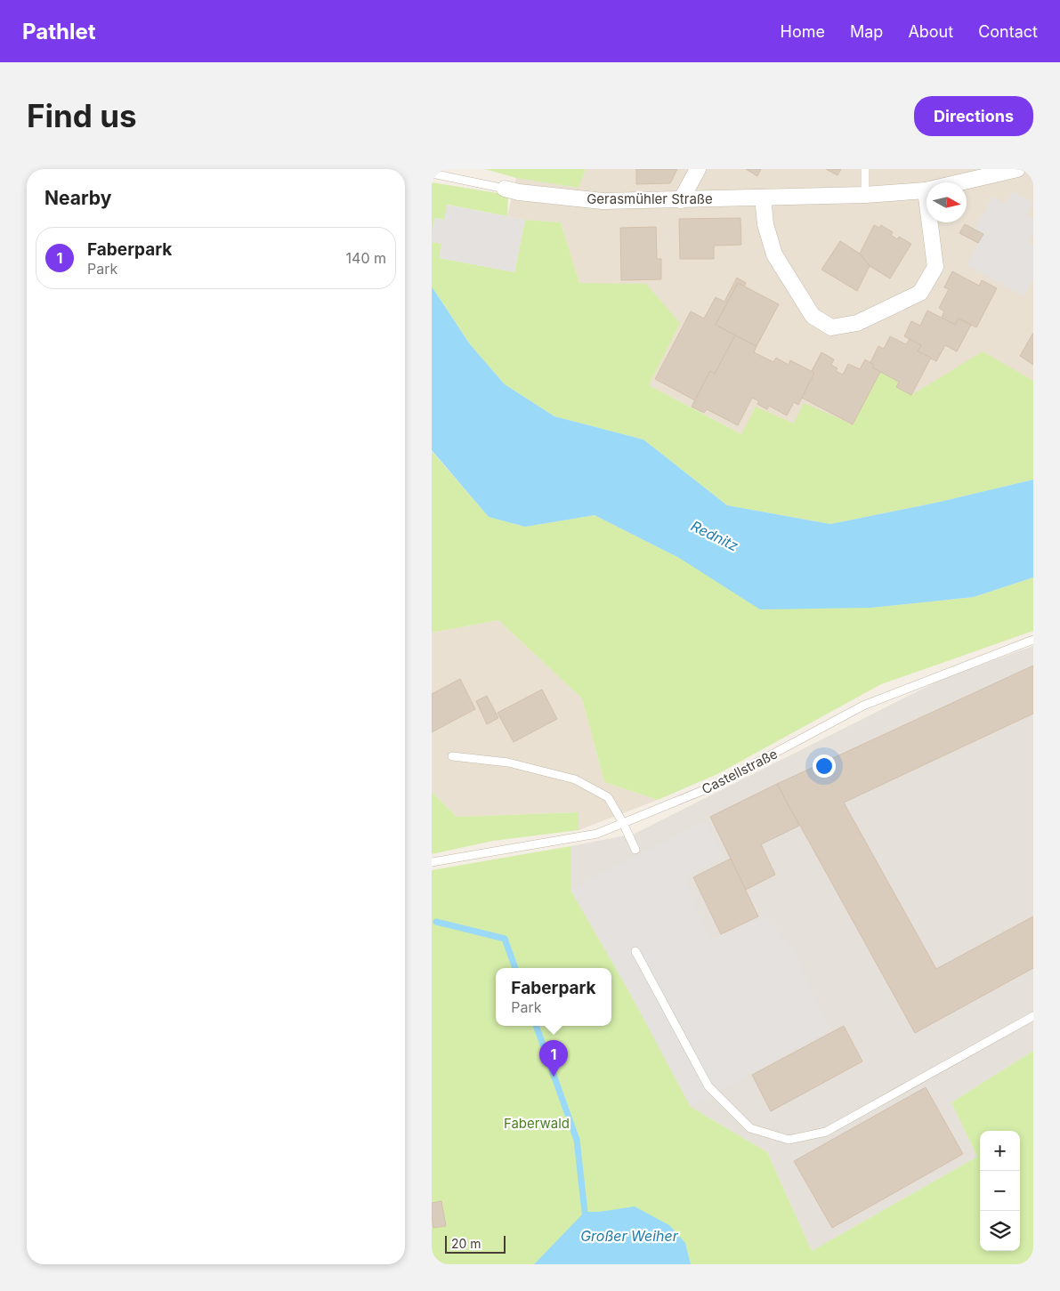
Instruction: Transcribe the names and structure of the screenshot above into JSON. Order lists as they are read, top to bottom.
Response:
{
  "streets": {
    "street": ["Gerasmühler Straße"],
    "lane": ["Castellstraße"]
  },
  "water": ["Rednitz", "Großer Weiher"],
  "parks": ["Faberwald"],
  "scale_bar": "20 m",
  "north": "right",
  "page": {
    "header": "Pathlet",
    "nav": [
      "Home",
      "Map",
      "About",
      "Contact"
    ],
    "buttons": "Directions",
    "title": "Find us",
    "heading": "Nearby",
    "list": [
      {
        "mark": "1",
        "name": "Faberpark",
        "note": "Park",
        "value": "140 m"
      }
    ],
    "popup": ["Faberpark", "Park"],
    "pins": "1",
    "map_buttons": ["+", "−"],
    "scale": "20 m"
  }
}
